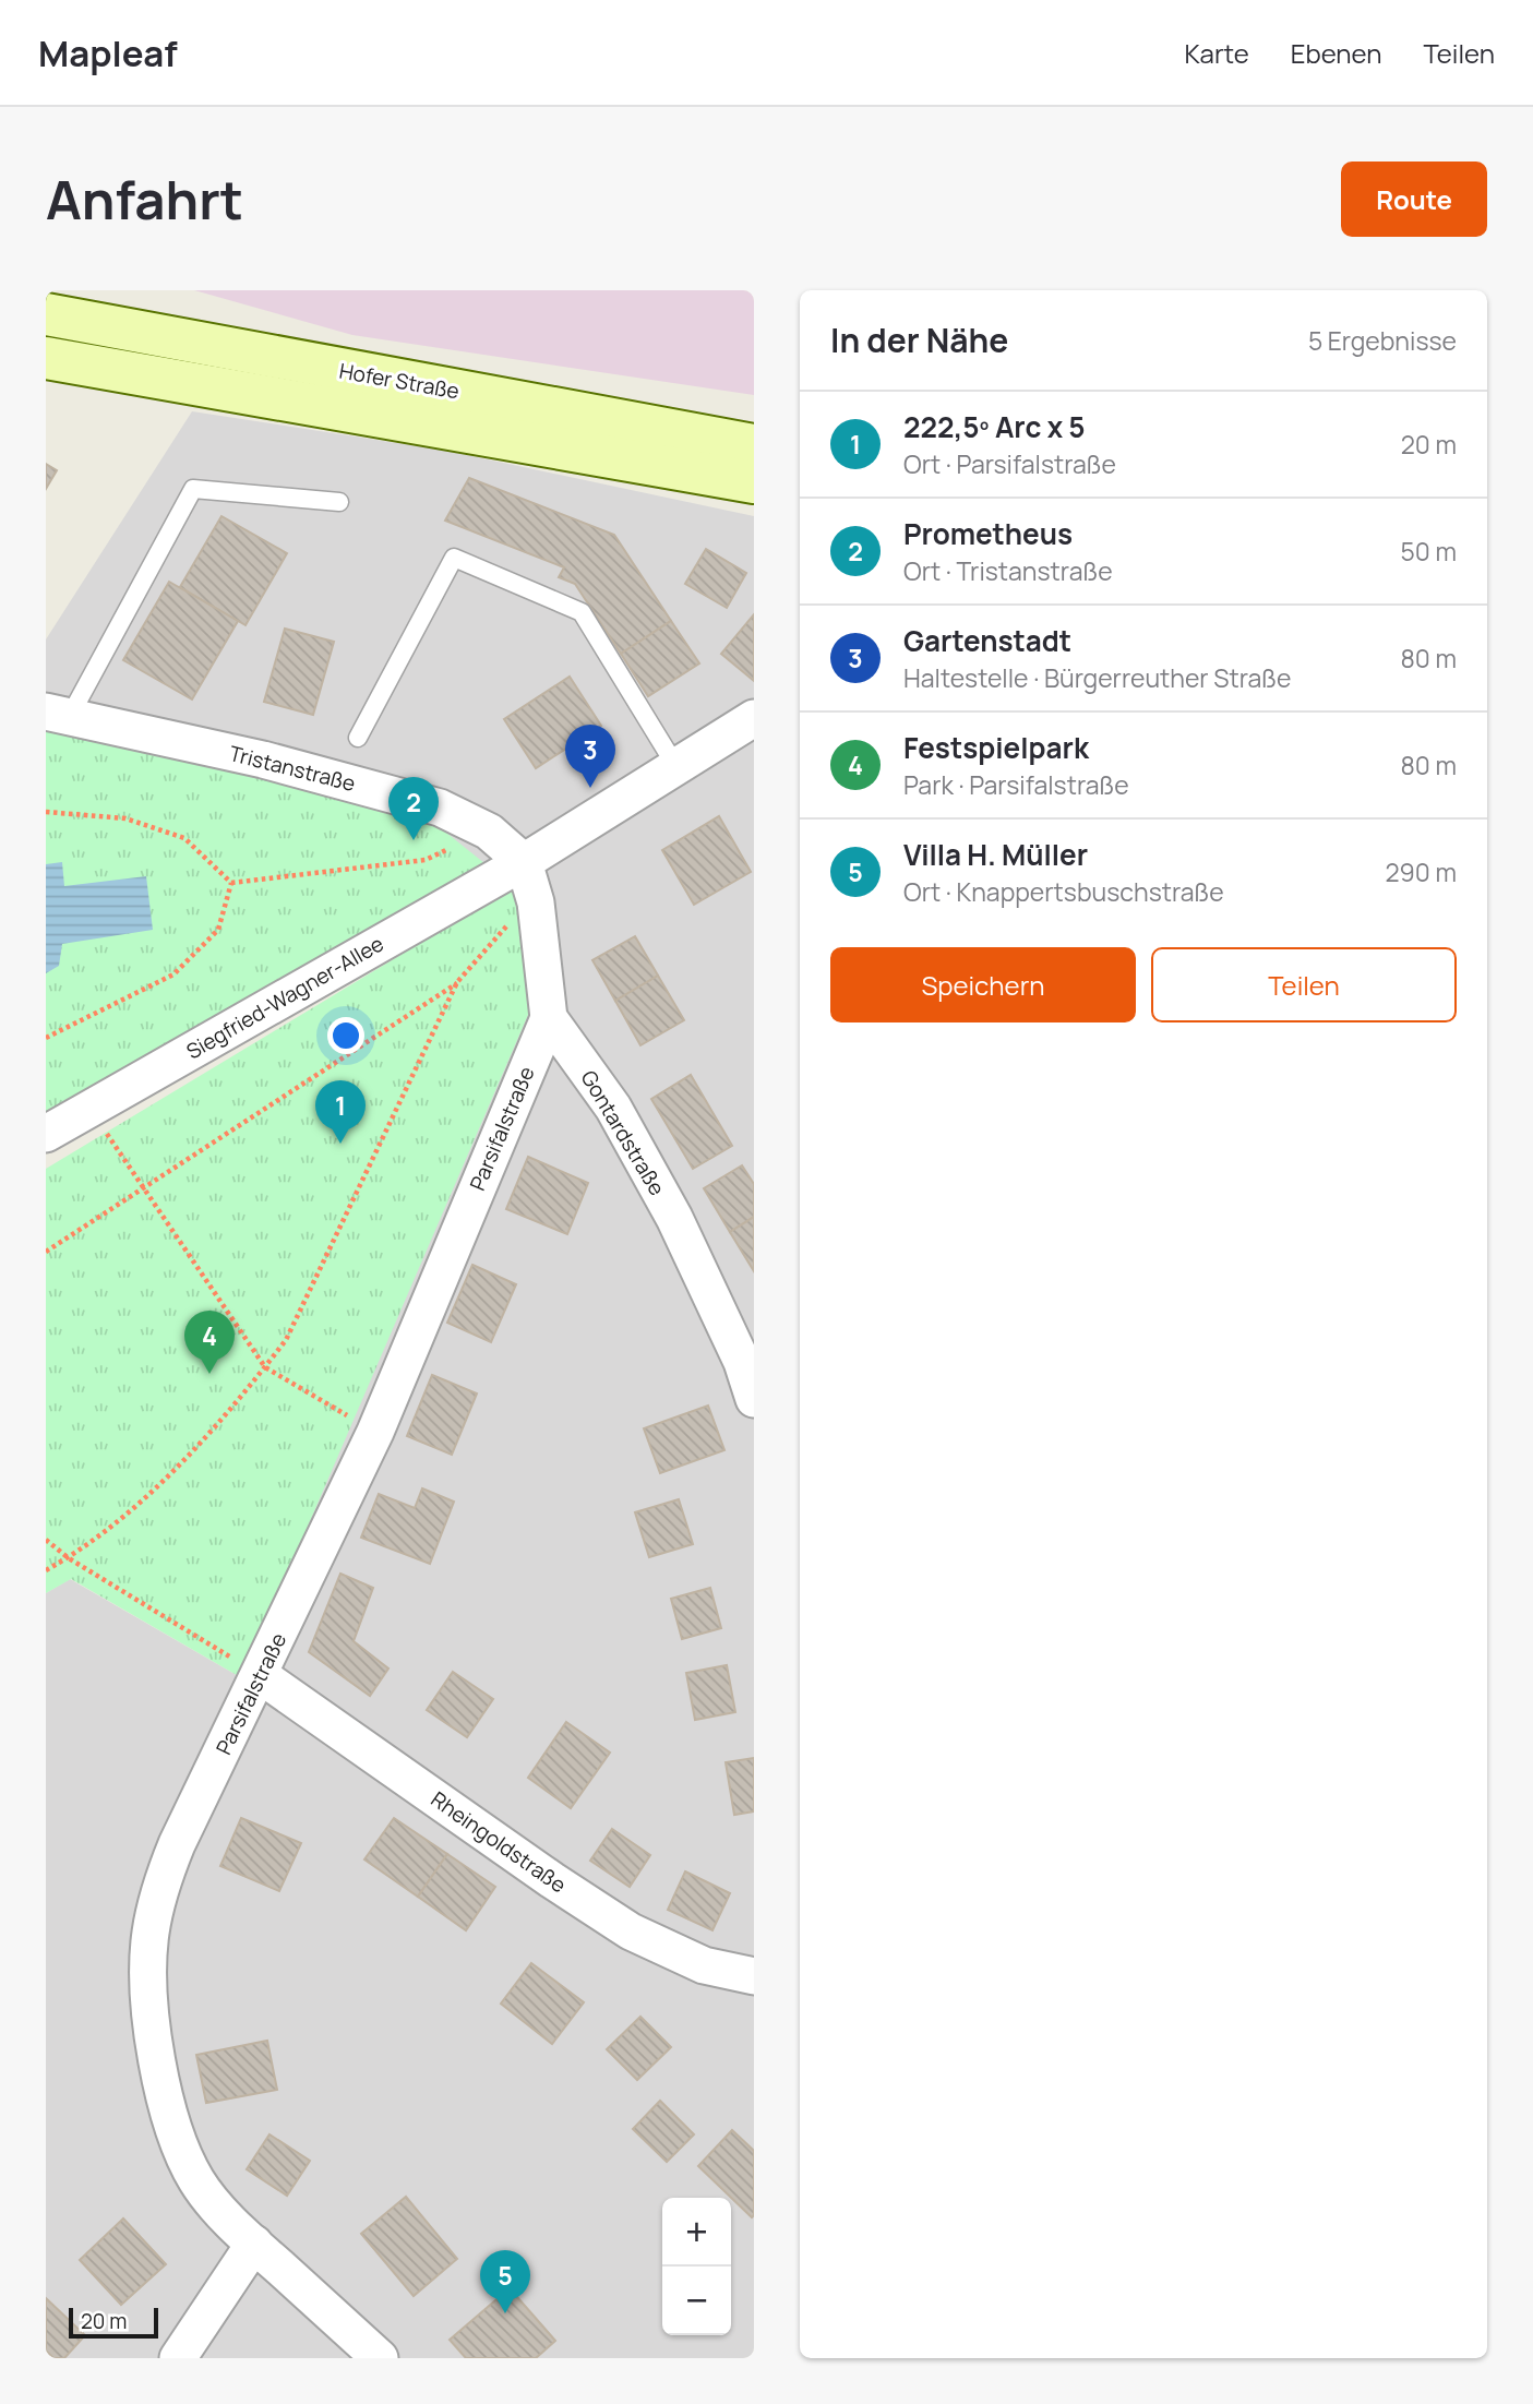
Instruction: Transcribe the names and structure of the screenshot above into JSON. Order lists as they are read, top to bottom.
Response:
{
  "streets": {
    "main road": ["Hofer Straße"],
    "street": [
      "Tristanstraße",
      "Siegfried-Wagner-Allee",
      "Parsifalstraße",
      "Gontardstraße",
      "Rheingoldstraße"
    ]
  },
  "crossings": [
    ["Tristanstraße", "Siegfried-Wagner-Allee"],
    ["Tristanstraße", "Gontardstraße"],
    ["Siegfried-Wagner-Allee", "Gontardstraße"],
    ["Parsifalstraße", "Gontardstraße"],
    ["Parsifalstraße", "Rheingoldstraße"]
  ],
  "scale_bar": "20 m",
  "page": {
    "header": "Mapleaf",
    "nav": ["Karte", "Ebenen", "Teilen"],
    "buttons": [
      "Route",
      ["Speichern", "Teilen"]
    ],
    "title": "Anfahrt",
    "heading": ["In der Nähe", "5 Ergebnisse"],
    "list": [
      {
        "mark": "1",
        "name": "222,5º Arc x 5",
        "note": "Ort · Parsifalstraße",
        "value": "20 m"
      },
      {
        "mark": "2",
        "name": "Prometheus",
        "note": "Ort · Tristanstraße",
        "value": "50 m"
      },
      {
        "mark": "3",
        "name": "Gartenstadt",
        "note": "Haltestelle · Bürgerreuther Straße",
        "value": "80 m"
      },
      {
        "mark": "4",
        "name": "Festspielpark",
        "note": "Park · Parsifalstraße",
        "value": "80 m"
      },
      {
        "mark": "5",
        "name": "Villa H. Müller",
        "note": "Ort · Knappertsbuschstraße",
        "value": "290 m"
      }
    ],
    "pins": [
      "3",
      "2",
      "1",
      "4",
      "5"
    ],
    "map_buttons": ["+", "−"],
    "scale": "20 m"
  }
}
